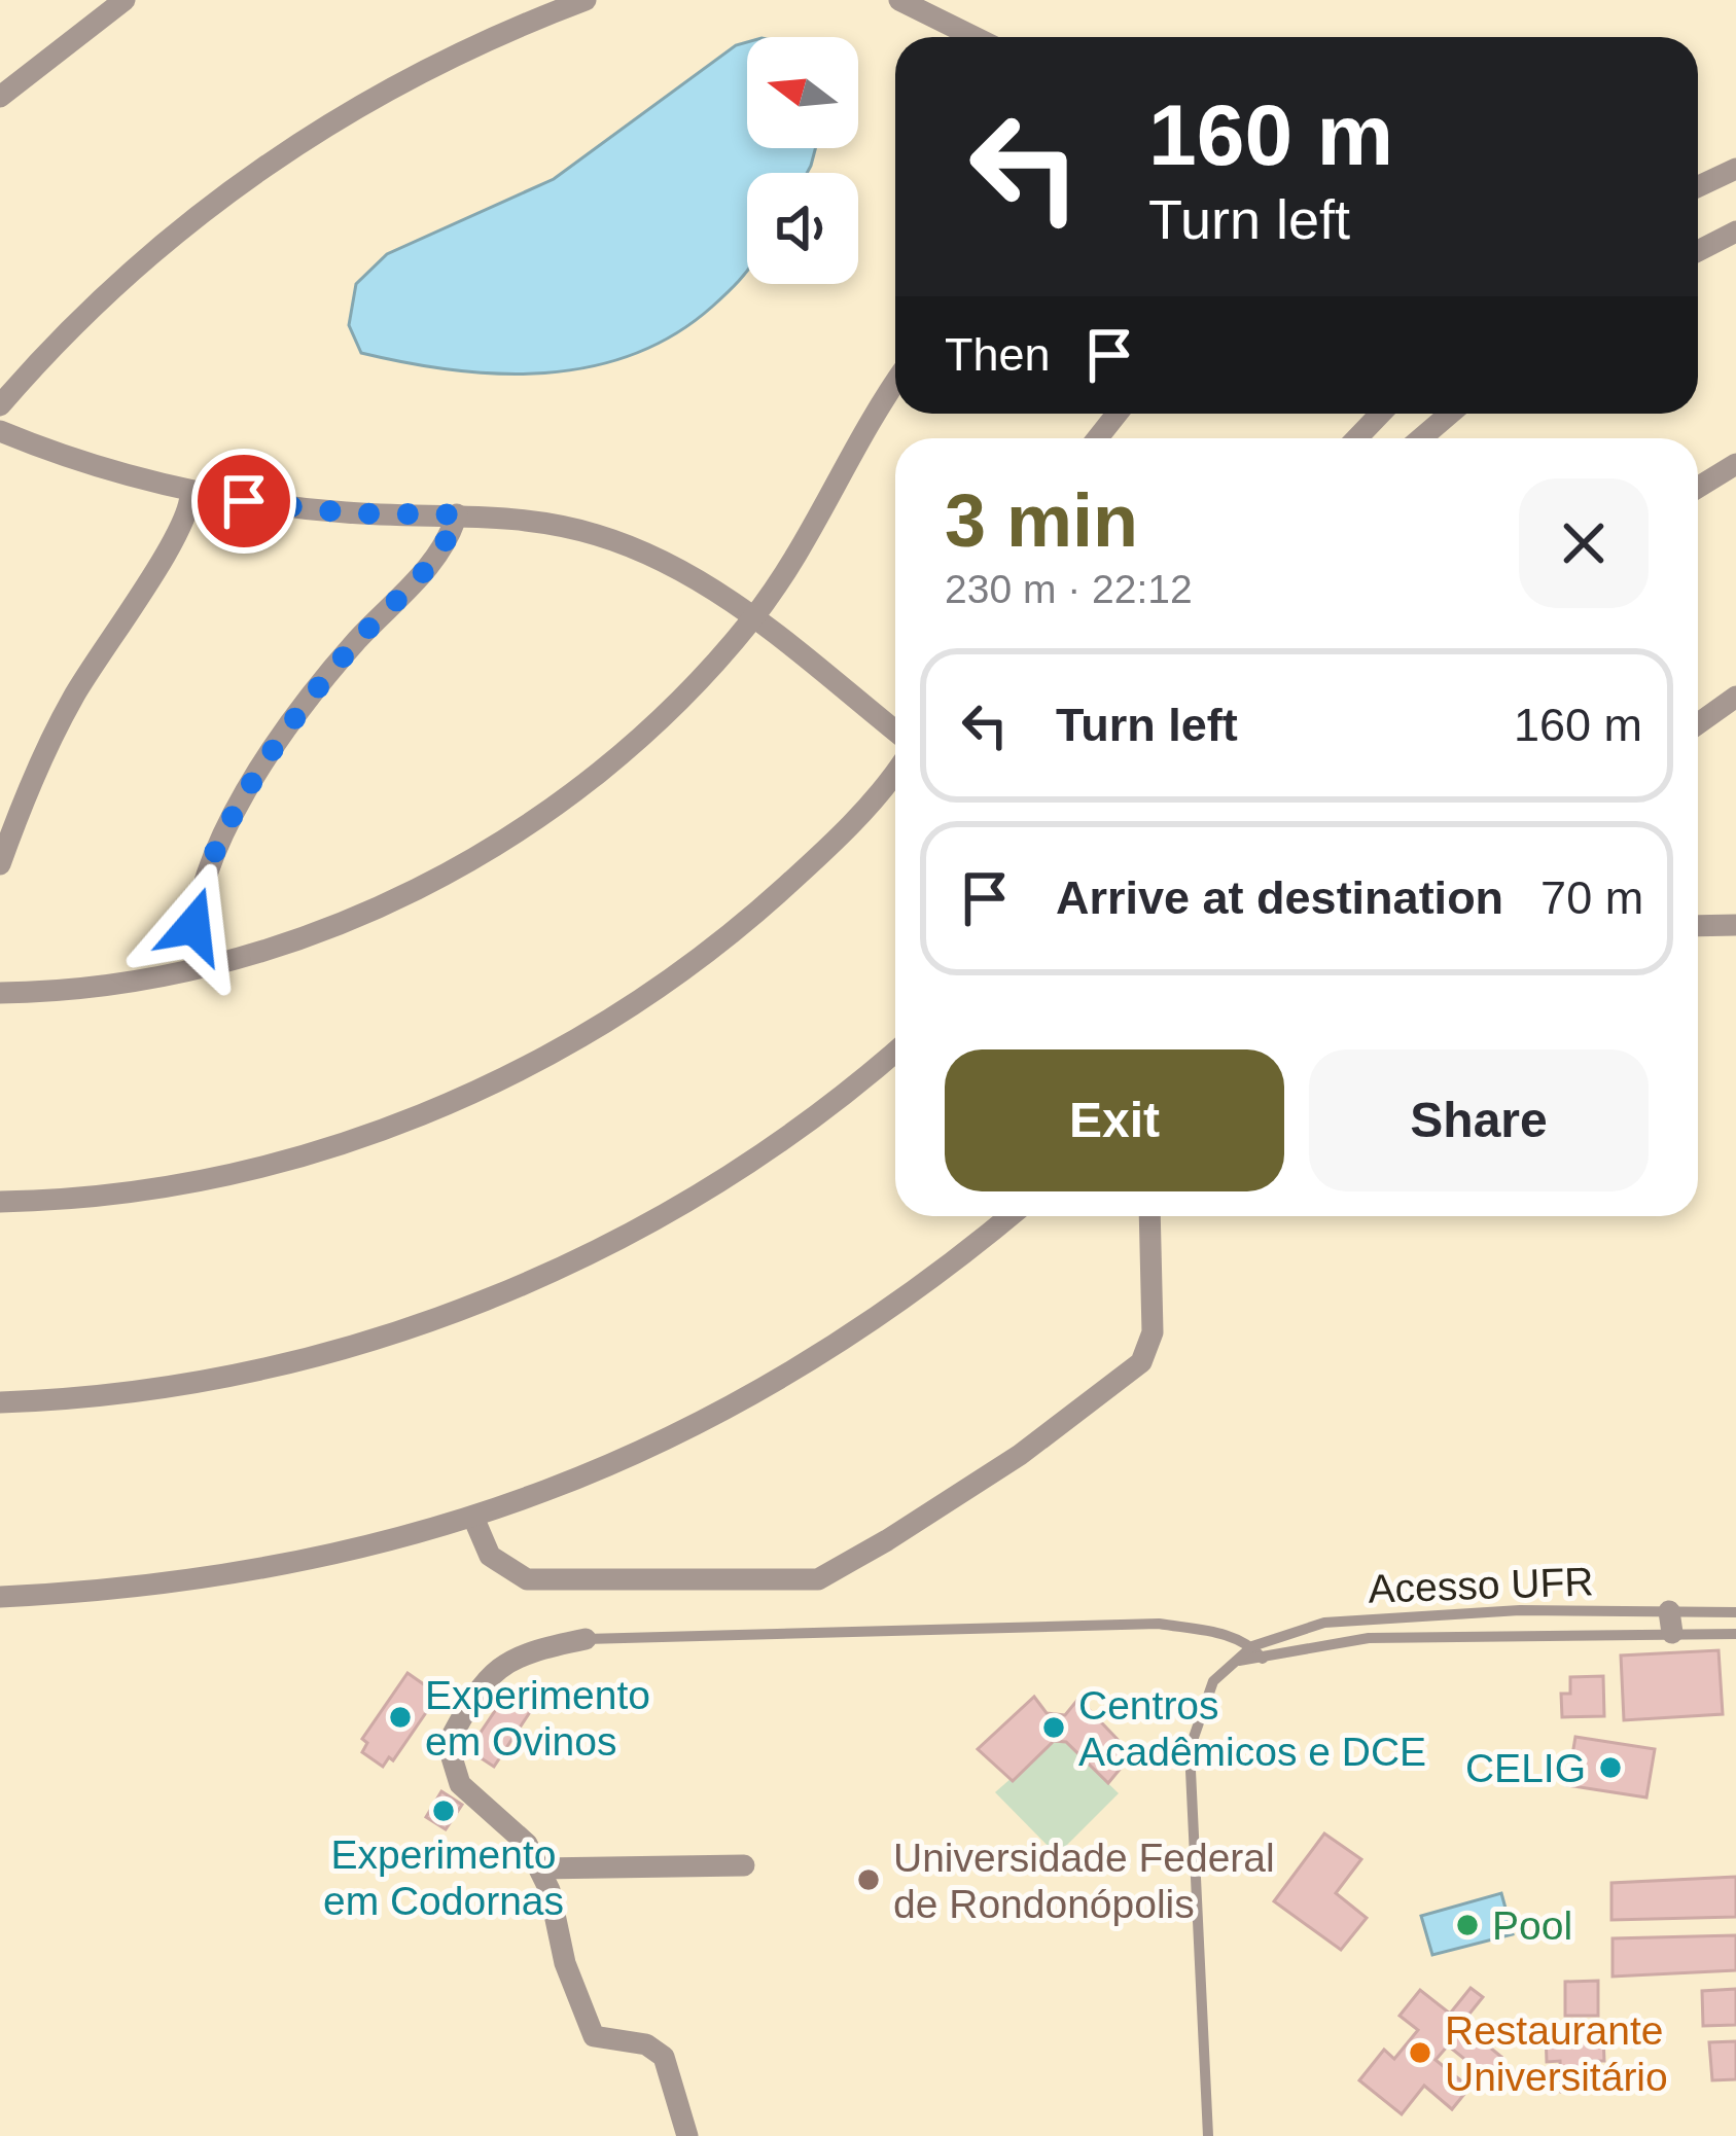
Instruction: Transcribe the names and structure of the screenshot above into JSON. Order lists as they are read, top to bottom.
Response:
{
  "streets": {
    "lane": ["Acesso UFR"]
  },
  "places": [
    "Experimento em Ovinos",
    "Centros Acadêmicos e DCE",
    "CELIG",
    "Experimento em Codornas",
    "Universidade Federal de Rondonópolis",
    "Pool",
    "Restaurante Universitário"
  ],
  "north": "left",
  "page": {
    "turn": ["160 m", "Turn left"],
    "then": "Then",
    "heading": ["3 min", "230 m · 22:12"],
    "list": [
      {
        "name": "Turn left",
        "value": "160 m"
      },
      {
        "name": "Arrive at destination",
        "value": "70 m"
      }
    ],
    "buttons": ["Exit", "Share"]
  }
}
